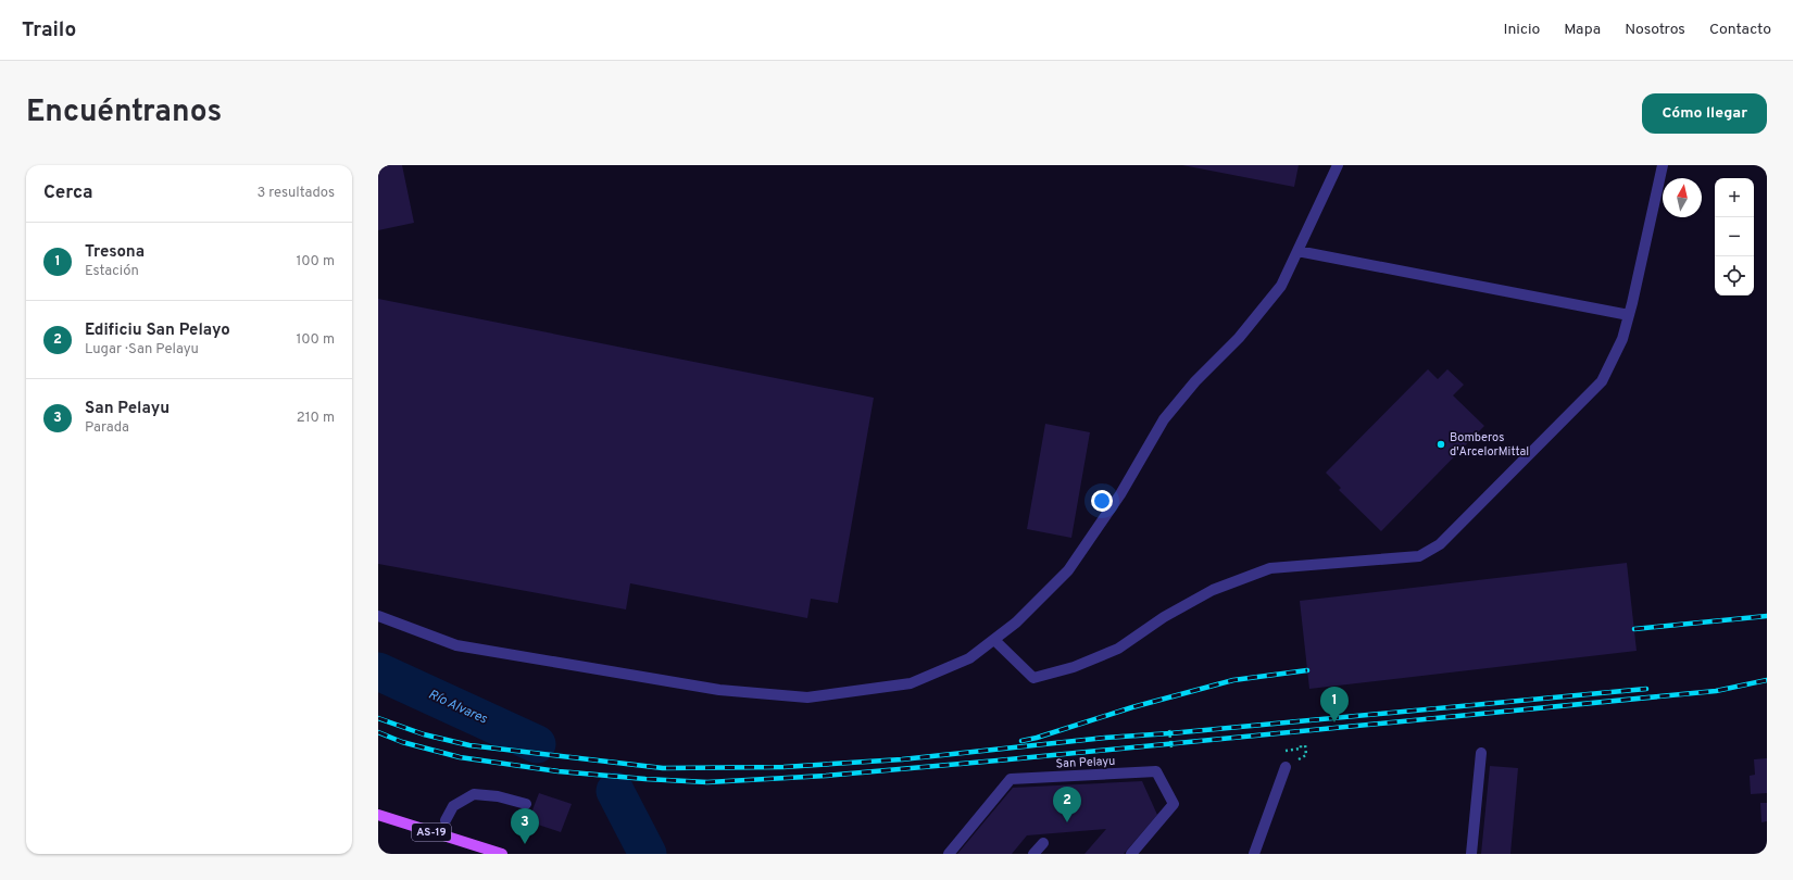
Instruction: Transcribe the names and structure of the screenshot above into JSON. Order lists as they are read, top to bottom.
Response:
{
  "streets": {
    "main road": ["AS-19"],
    "street": ["San Pelayu"]
  },
  "water": ["Río Alvares"],
  "places": ["Bomberos d'ArcelorMittal"],
  "north": "top",
  "page": {
    "header": "Trailo",
    "nav": [
      "Inicio",
      "Mapa",
      "Nosotros",
      "Contacto"
    ],
    "title": "Encuéntranos",
    "buttons": "Cómo llegar",
    "heading": ["Cerca", "3 resultados"],
    "map_buttons": ["+", "−"],
    "list": [
      {
        "mark": "1",
        "name": "Tresona",
        "note": "Estación",
        "value": "100 m"
      },
      {
        "mark": "2",
        "name": "Edificiu San Pelayo",
        "note": "Lugar · San Pelayu",
        "value": "100 m"
      },
      {
        "mark": "3",
        "name": "San Pelayu",
        "note": "Parada",
        "value": "210 m"
      }
    ],
    "pins": ["1", "2", "3"]
  }
}
